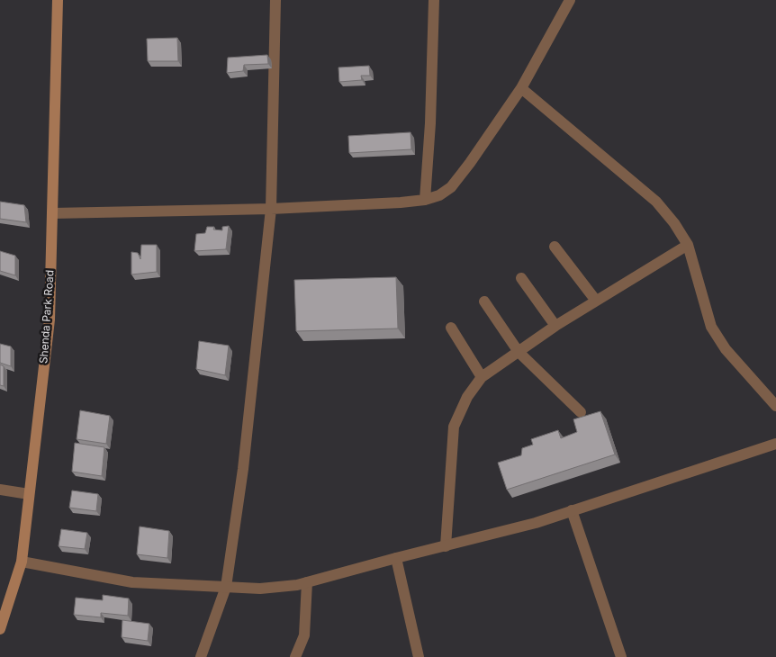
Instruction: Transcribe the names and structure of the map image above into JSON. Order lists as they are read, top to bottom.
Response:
{
  "streets": {
    "main road": ["Shenda Park Road"]
  }
}
